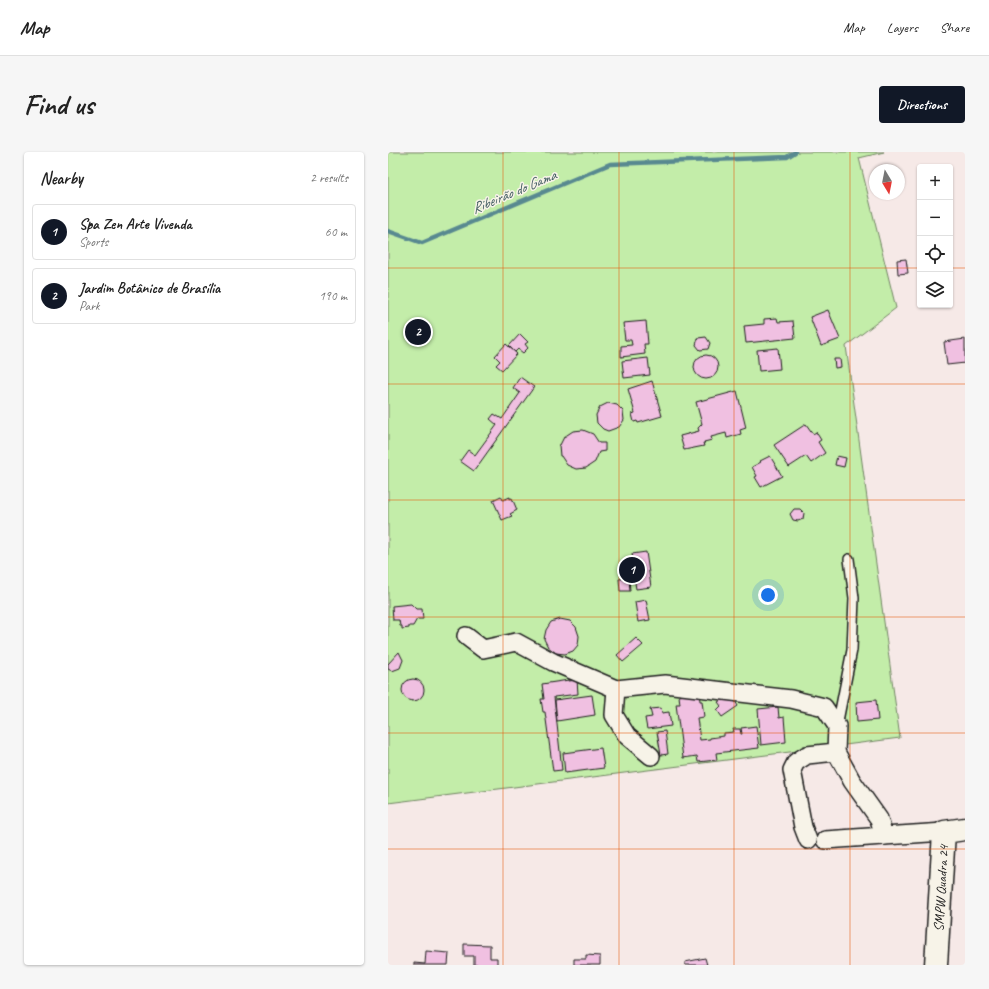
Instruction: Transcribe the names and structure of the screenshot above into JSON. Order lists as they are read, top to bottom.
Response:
{
  "streets": {
    "street": ["SMPW Quadra 24"]
  },
  "water": ["Ribeirão do Gama"],
  "north": "bottom",
  "page": {
    "header": "Map",
    "nav": ["Map", "Layers", "Share"],
    "buttons": "Directions",
    "title": "Find us",
    "heading": ["Nearby", "2 results"],
    "map_buttons": ["+", "−"],
    "list": [
      {
        "mark": "1",
        "name": "Spa Zen Arte Vivenda",
        "note": "Sports",
        "value": "60 m"
      },
      {
        "mark": "2",
        "name": "Jardim Botânico de Brasília",
        "note": "Park",
        "value": "190 m"
      }
    ],
    "pins": ["2", "1"]
  }
}
